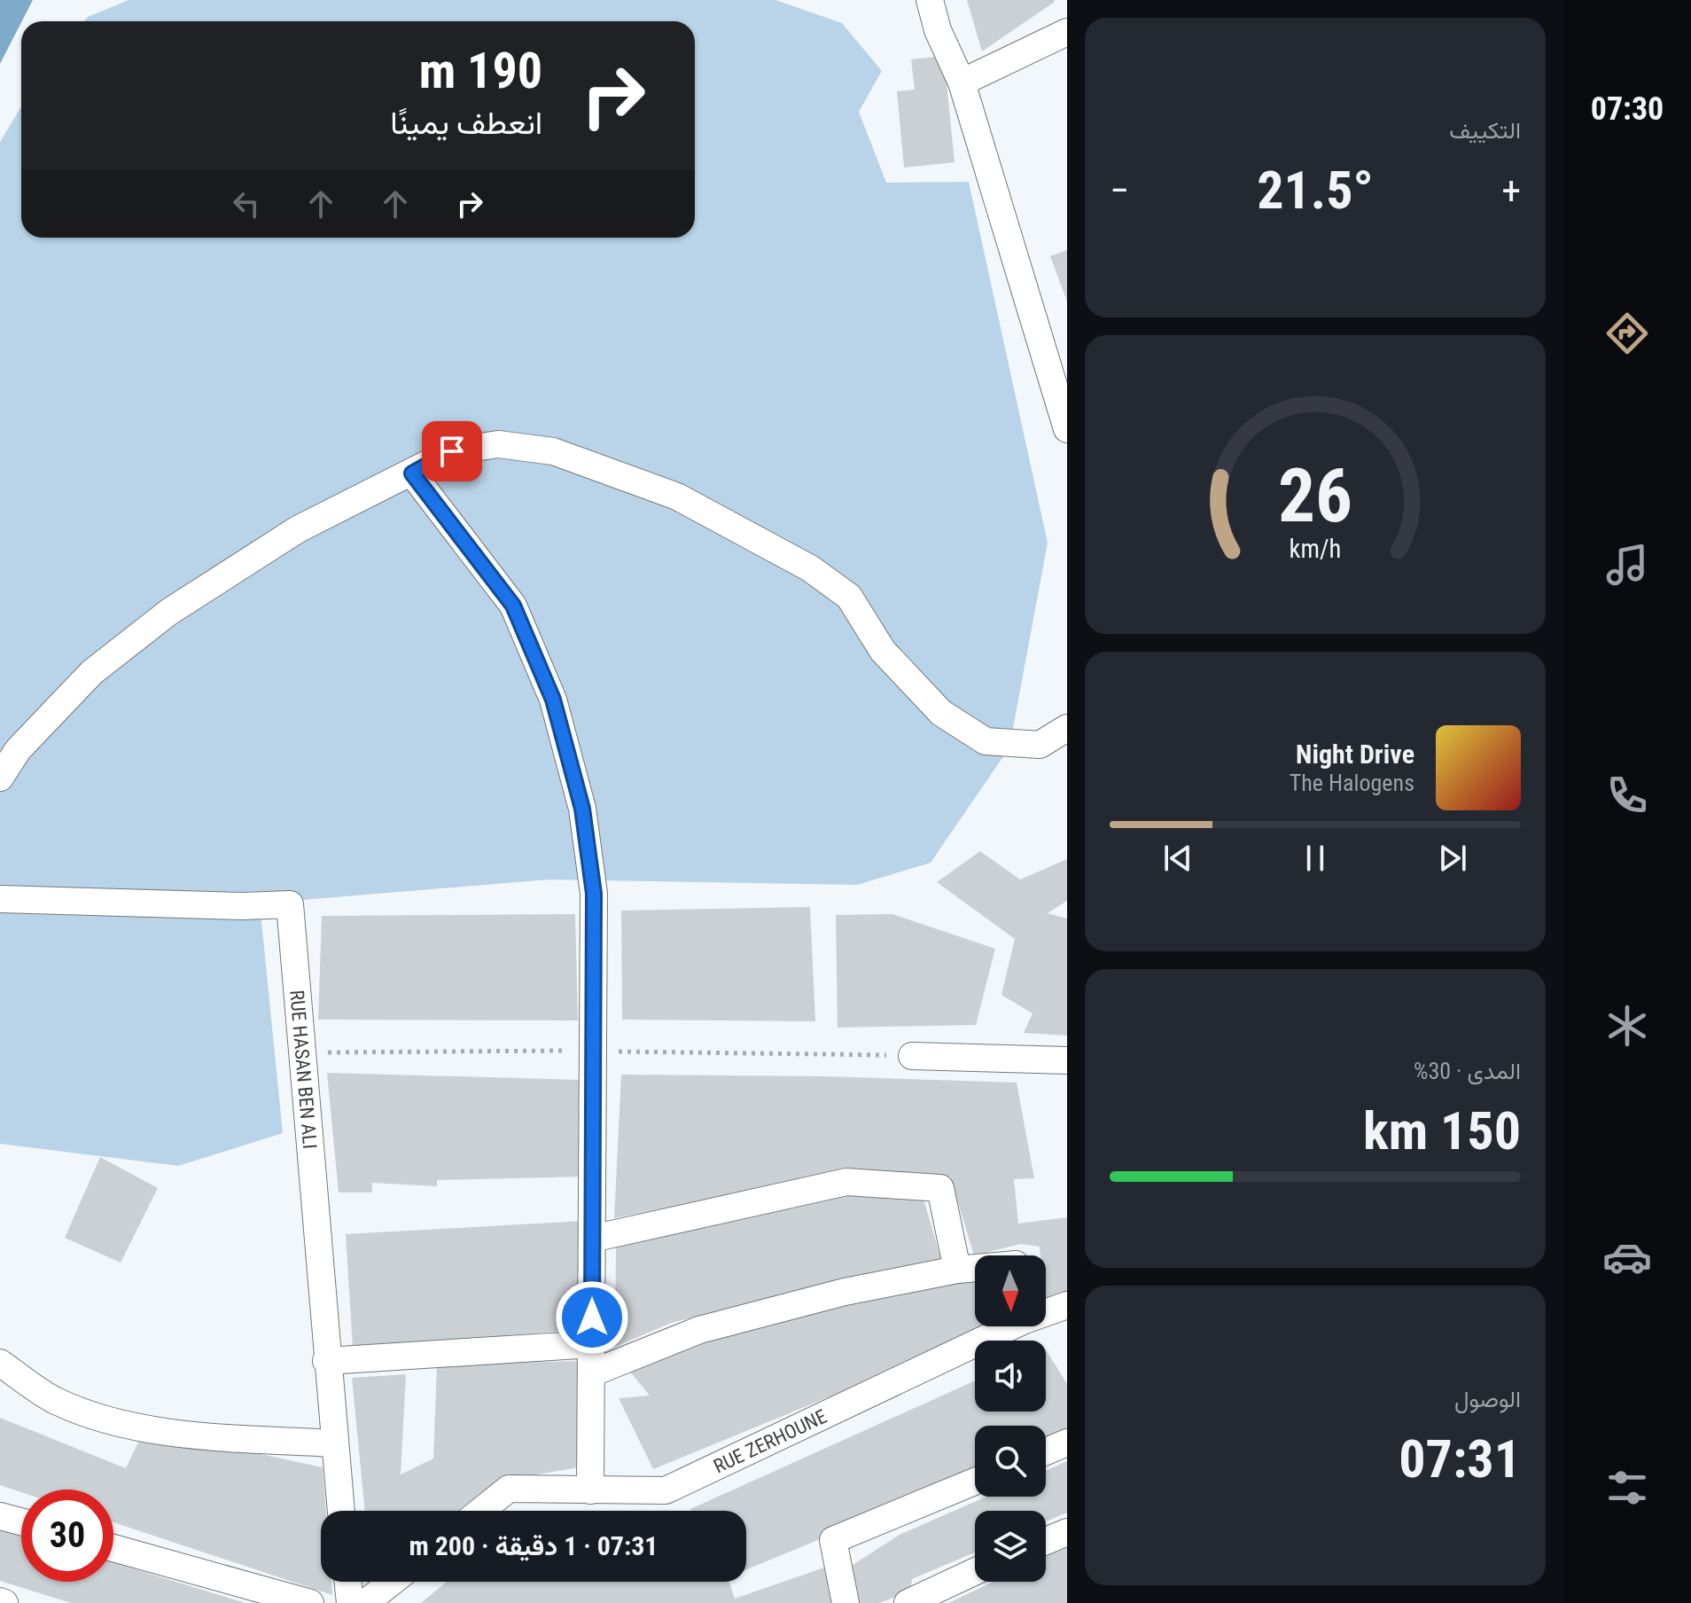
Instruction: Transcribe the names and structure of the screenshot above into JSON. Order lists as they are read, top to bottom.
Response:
{
  "streets": {
    "street": ["RUE HASAN BEN ALI", "RUE ZERHOUNE"]
  },
  "north": "bottom",
  "page": {
    "tabs": "07:30",
    "tile": [
      "التكييف",
      ["المدى · 30%", "150 km"],
      ["الوصول", "07:31"]
    ],
    "turn": ["190 m", "انعطف يمينًا"],
    "heat": ["−", "21.5°", "+"],
    "song": ["Night Drive", "The Halogens"],
    "limit": "30",
    "trip": "07:31 · 1 دقيقة · 200 m",
    "gauge": ["26", "km/h"]
  }
}
